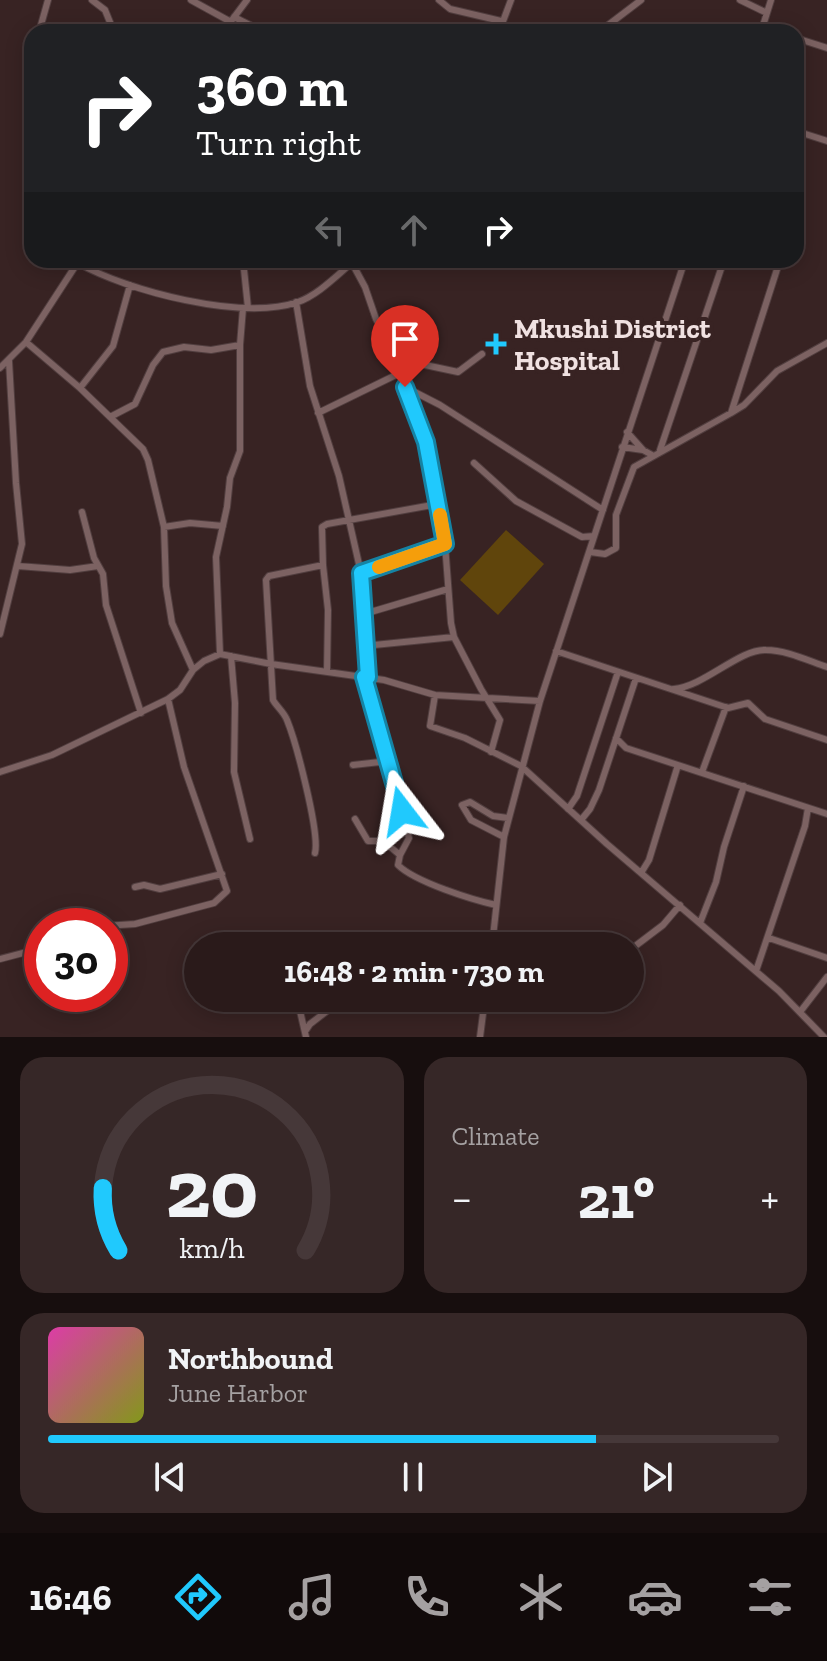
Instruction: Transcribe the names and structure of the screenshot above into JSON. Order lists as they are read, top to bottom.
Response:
{
  "places": {
    "health": ["Mkushi District Hospital"]
  },
  "page": {
    "turn": ["360 m", "Turn right"],
    "limit": "30",
    "trip": "16:48 · 2 min · 730 m",
    "tile": "Climate",
    "heat": ["−", "21°", "+"],
    "song": ["Northbound", "June Harbor"],
    "tabs": "16:46",
    "gauge": ["20", "km/h"]
  }
}
